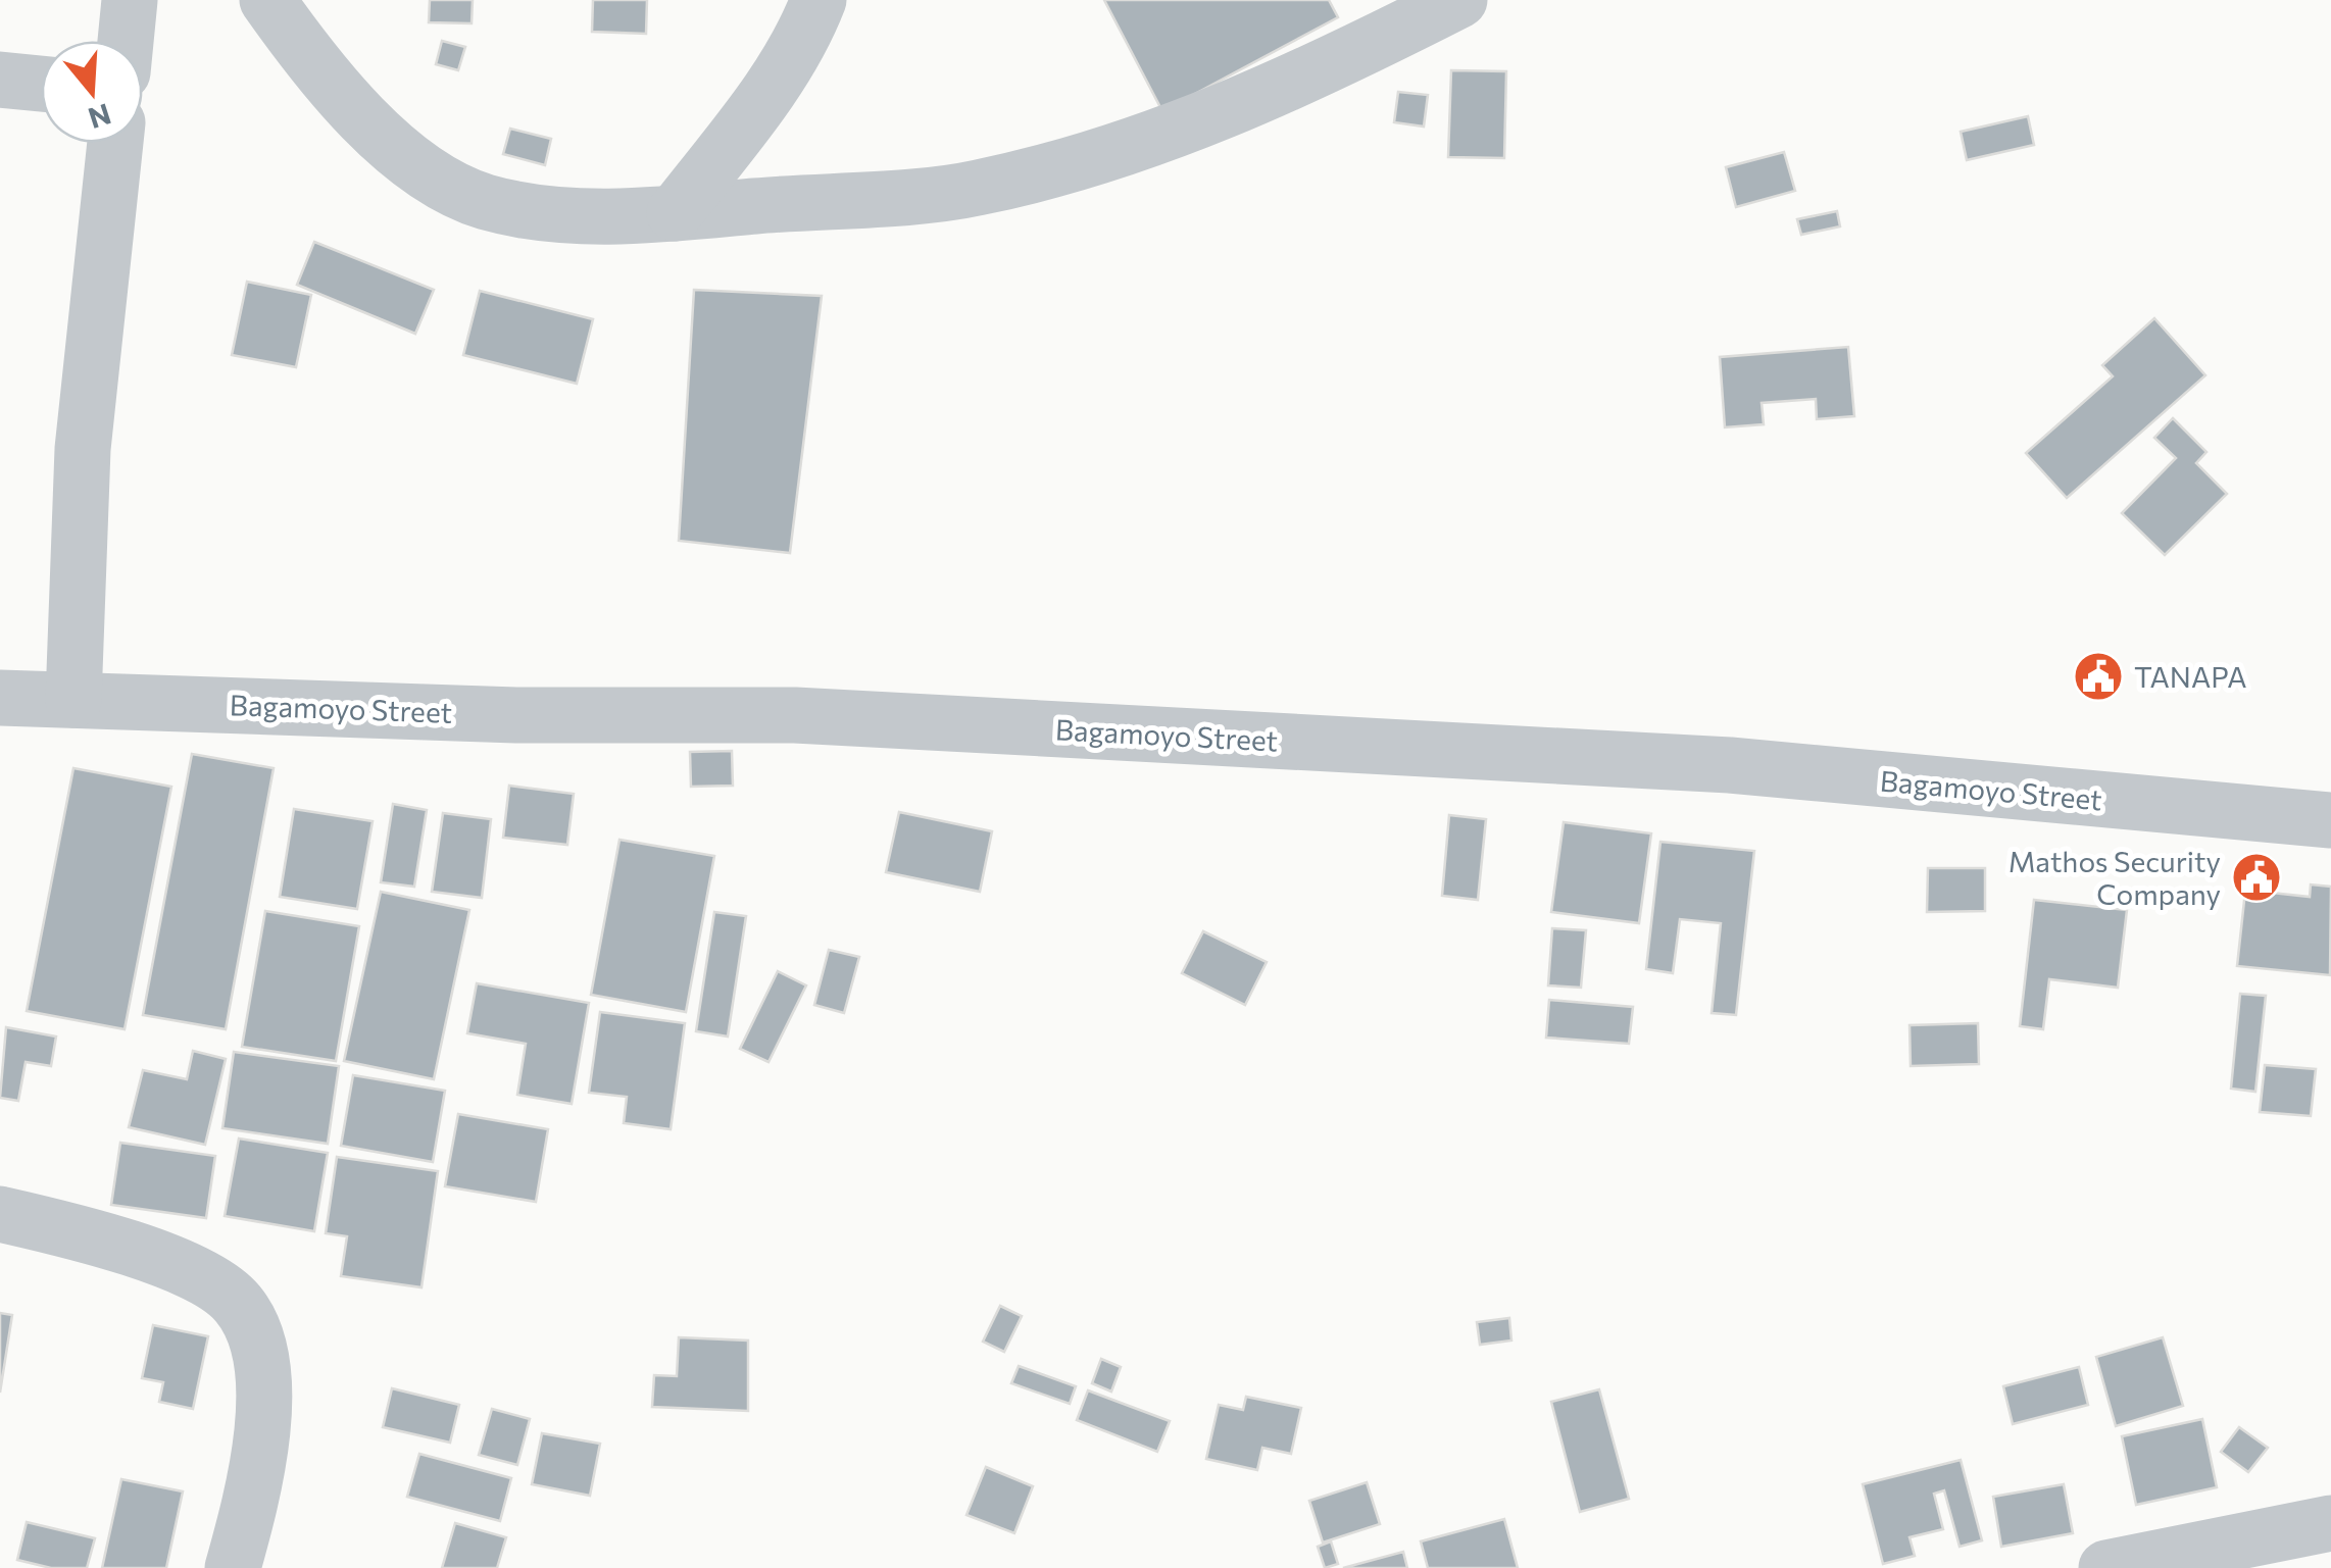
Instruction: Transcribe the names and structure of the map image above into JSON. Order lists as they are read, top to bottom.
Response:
{
  "streets": {
    "street": ["Bagamoyo Street"]
  },
  "places": {
    "public building": ["TANAPA", "Mathos Security Company"]
  },
  "north": "bottom"
}
